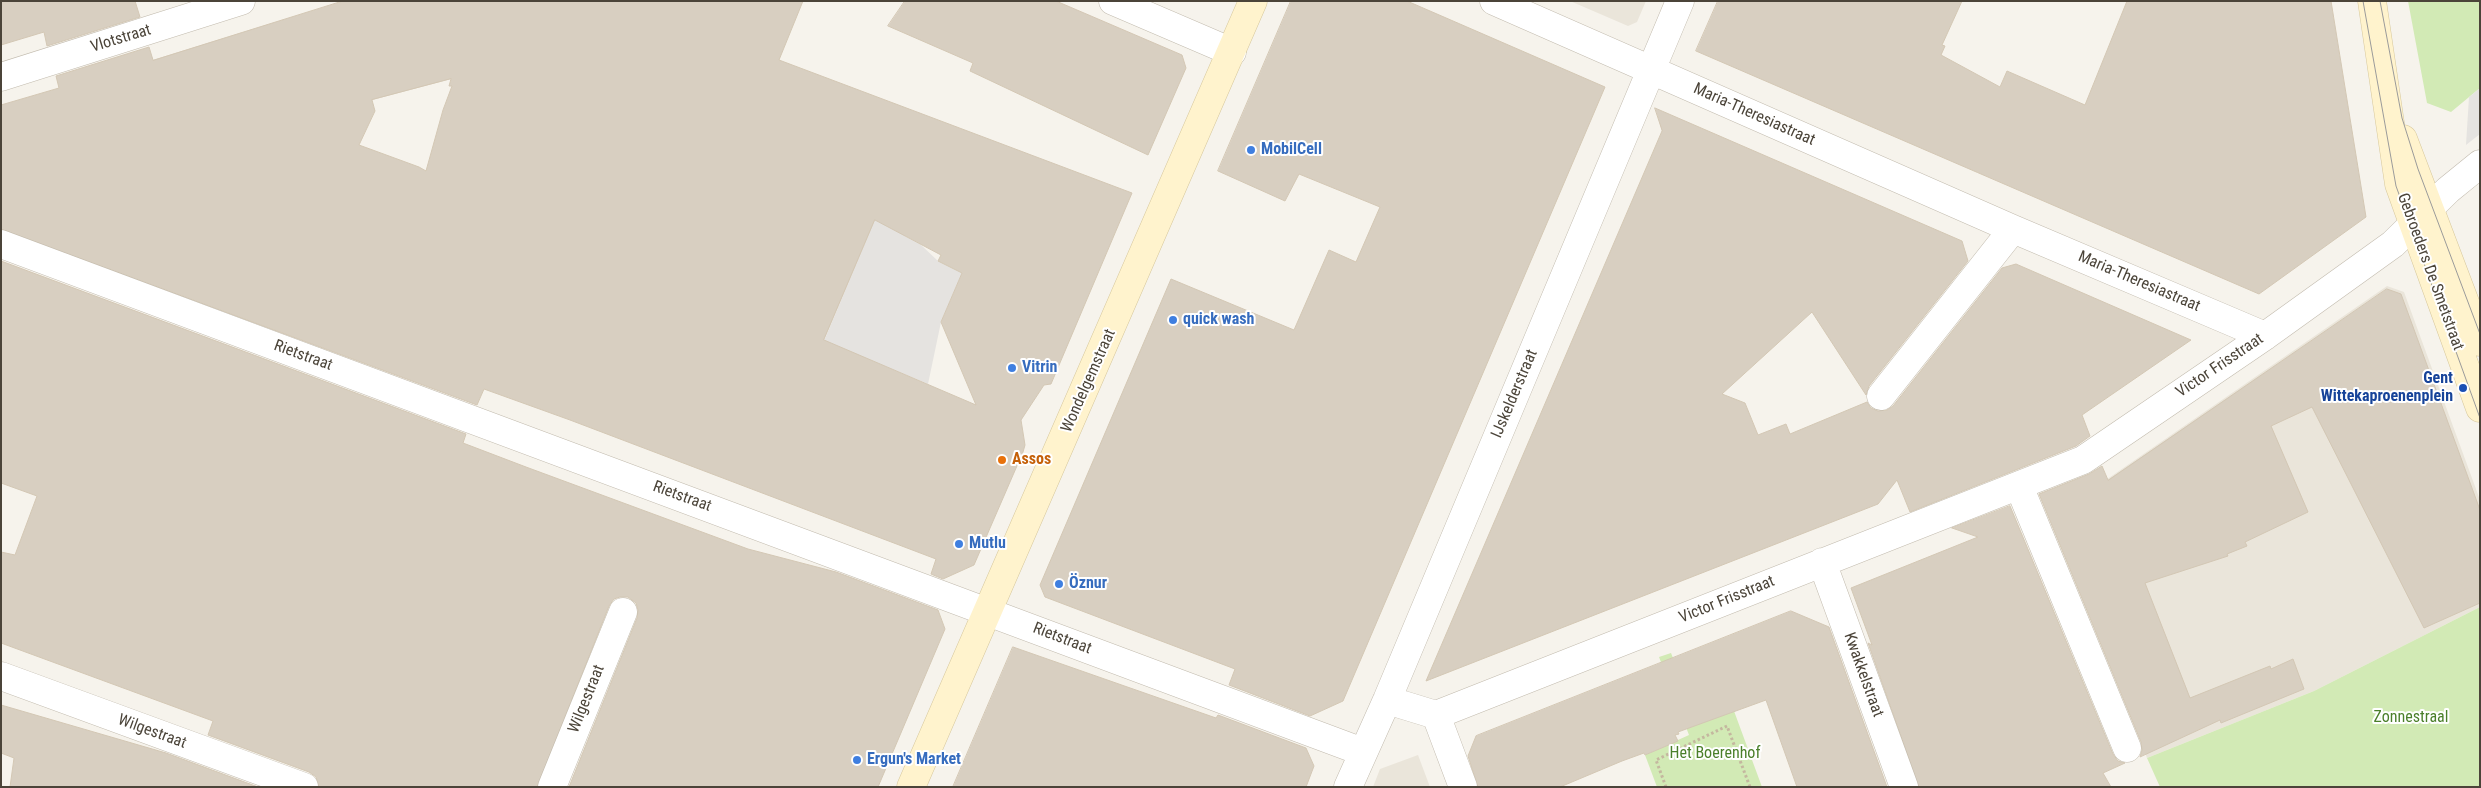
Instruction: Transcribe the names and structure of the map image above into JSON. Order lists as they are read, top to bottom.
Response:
{
  "streets": {
    "street": [
      "Vlotstraat",
      "Maria-Theresiastraat",
      "Gebroeders De Smetstraat",
      "Rietstraat",
      "Victor Frisstraat",
      "Wondelgemstraat",
      "IJskelderstraat",
      "Kwakkelstraat",
      "Wilgestraat"
    ]
  },
  "crossings": [
    ["Maria-Theresiastraat", "Victor Frisstraat"],
    ["Maria-Theresiastraat", "IJskelderstraat"],
    ["Gebroeders De Smetstraat", "Victor Frisstraat"],
    ["Rietstraat", "Wondelgemstraat"],
    ["Rietstraat", "IJskelderstraat"],
    ["Victor Frisstraat", "Kwakkelstraat"]
  ],
  "parks": ["Zonnestraal", "Het Boerenhof"],
  "places": [
    "MobilCell",
    "quick wash",
    "Vitrin",
    "Gent Wittekaproenenplein",
    "Assos",
    "Mutlu",
    "Öznur",
    "Ergun's Market"
  ]
}
